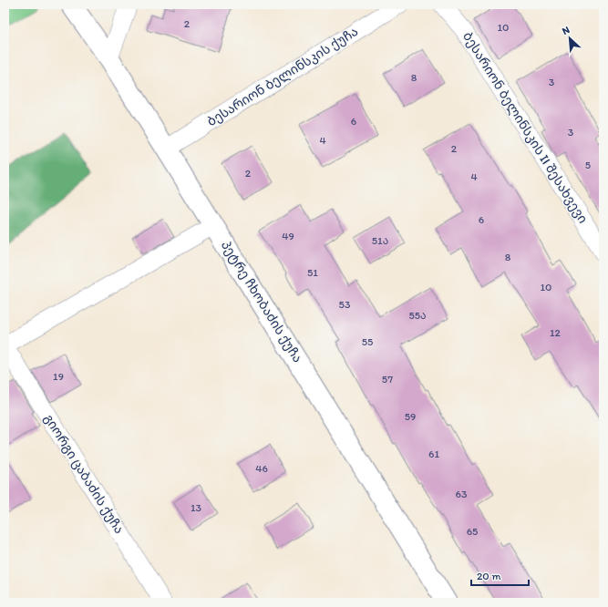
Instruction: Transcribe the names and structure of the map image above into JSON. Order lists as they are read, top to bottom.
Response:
{
  "streets": {
    "street": [
      "ბესარიონ ბელინსკის ქუჩა",
      "ბესარიონ ბელინსკის II შესახვევი",
      "პეტრე ჩხობაძის ქუჩა",
      "გიორგი ცაბაძის ქუჩა"
    ]
  },
  "crossings": [
    ["ბესარიონ ბელინსკის ქუჩა", "პეტრე ჩხობაძის ქუჩა"]
  ],
  "house_numbers": [
    "2",
    "10",
    "8",
    "3",
    "6",
    "3",
    "4",
    "2",
    "5",
    "2",
    "4",
    "6",
    "49",
    "51ა",
    "8",
    "51",
    "10",
    "53",
    "55ა",
    "12",
    "55",
    "19",
    "57",
    "59",
    "61",
    "46",
    "63",
    "13",
    "65"
  ],
  "scale_bar": "20 m",
  "north": "top left"
}
